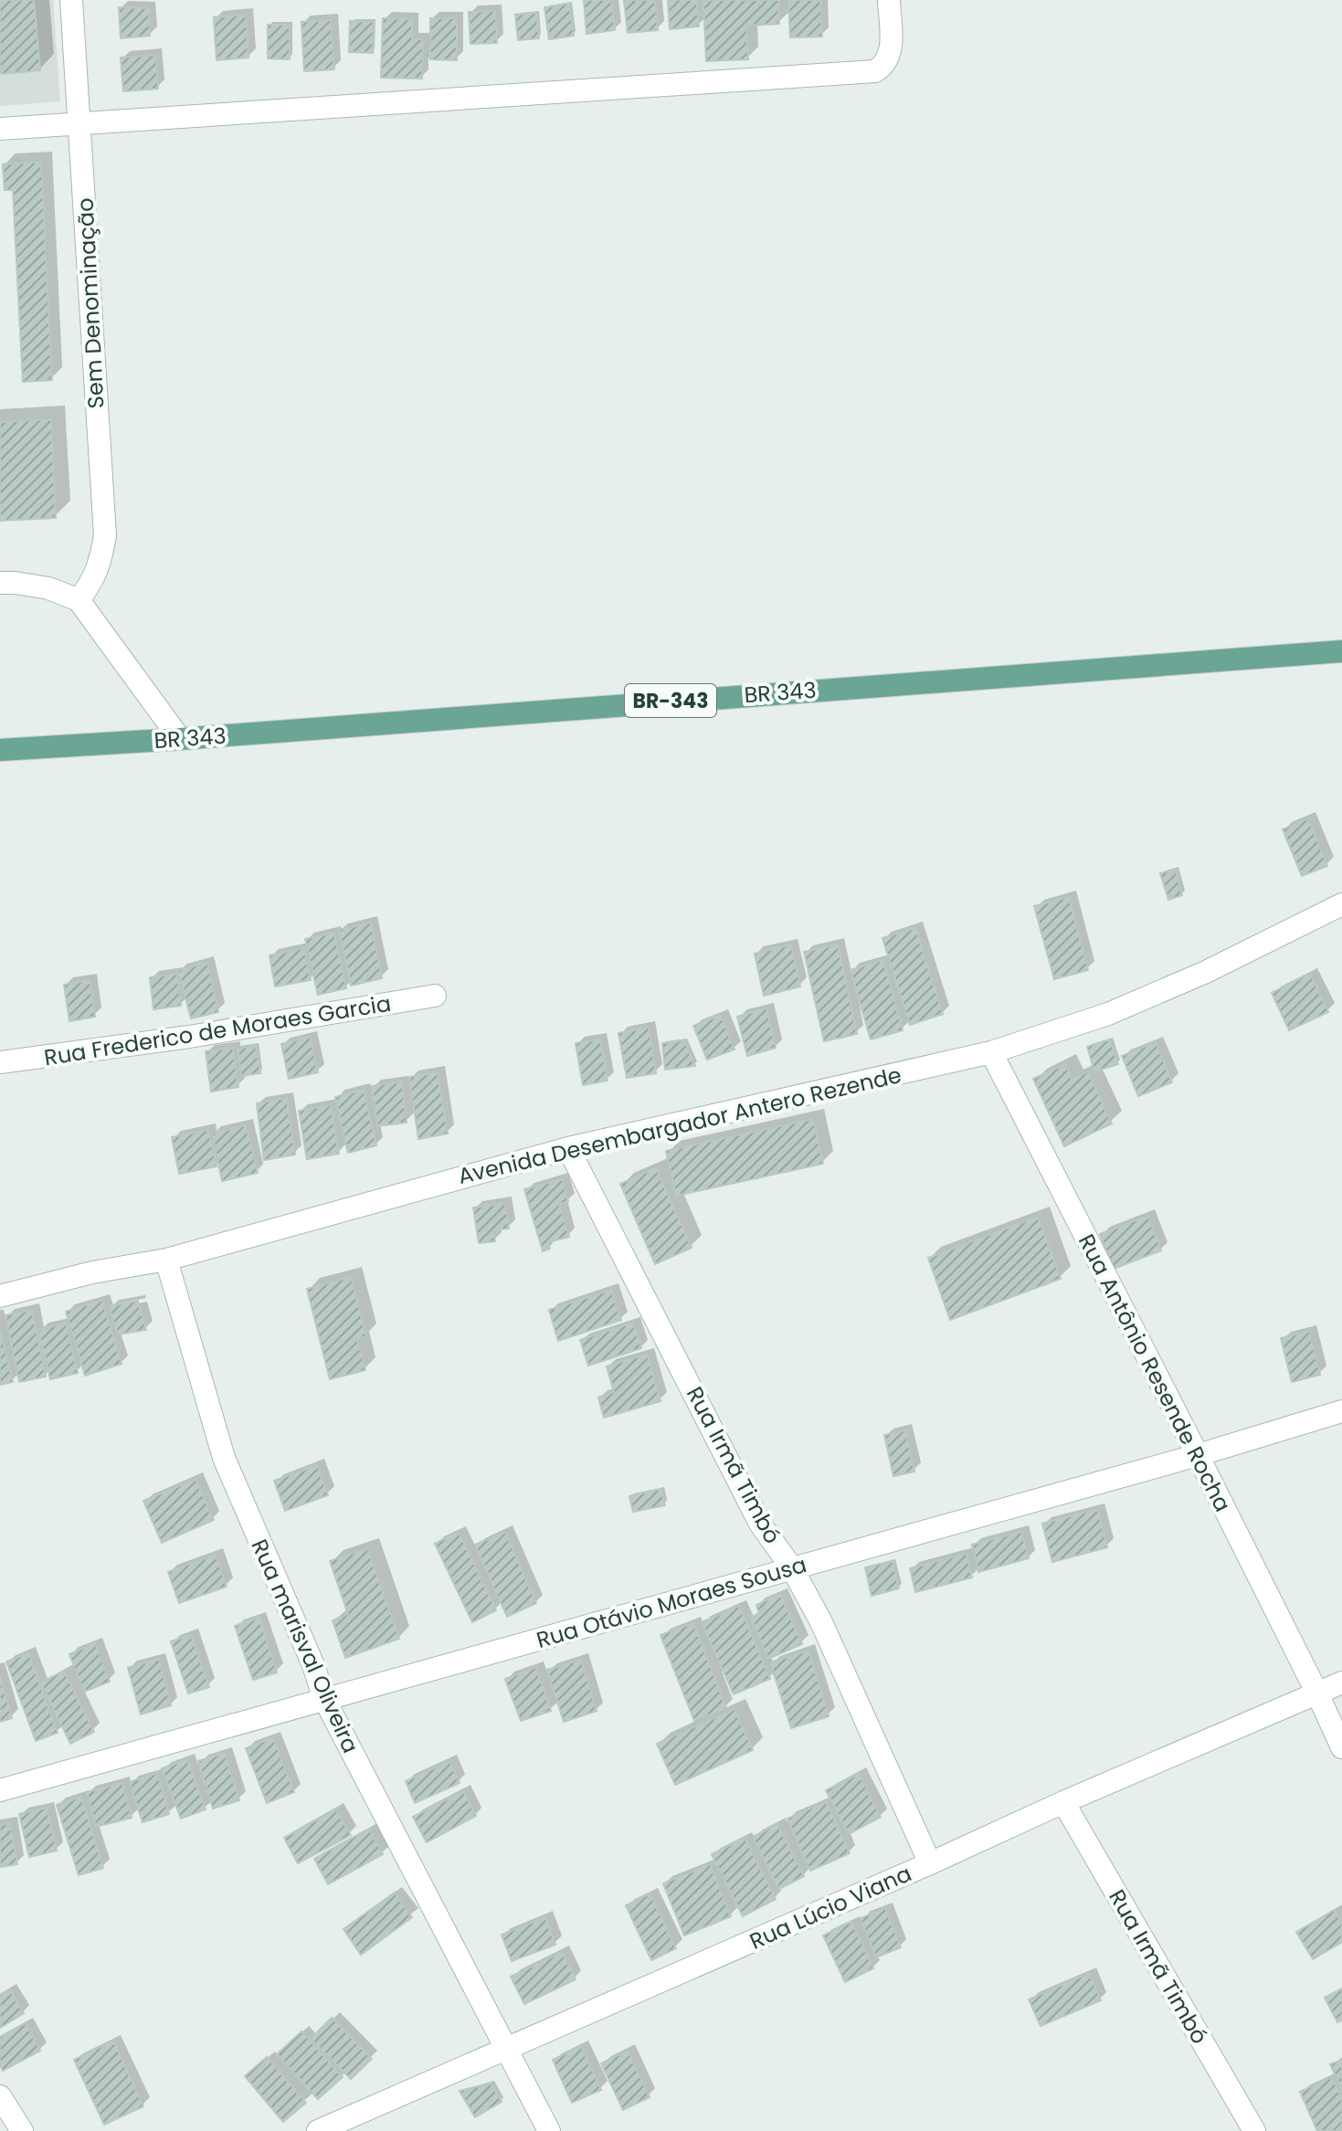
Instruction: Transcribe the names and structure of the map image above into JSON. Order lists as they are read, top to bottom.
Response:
{
  "streets": {
    "main road": ["BR 343", "BR-343"],
    "street": [
      "Sem Denominação",
      "Rua Frederico de Moraes Garcia",
      "Avenida Desembargador Antero Rezende",
      "Rua Antônio Resende Rocha",
      "Rua Irmã Timbó",
      "Rua Otávio Moraes Sousa",
      "Rua marisval Oliveira",
      "Rua Lúcio Viana"
    ]
  },
  "crossings": [
    ["Avenida Desembargador Antero Rezende", "Rua Antônio Resende Rocha"],
    ["Avenida Desembargador Antero Rezende", "Rua Irmã Timbó"],
    ["Avenida Desembargador Antero Rezende", "Rua marisval Oliveira"],
    ["Rua Antônio Resende Rocha", "Rua Otávio Moraes Sousa"],
    ["Rua Antônio Resende Rocha", "Rua Lúcio Viana"],
    ["Rua Irmã Timbó", "Rua Otávio Moraes Sousa"],
    ["Rua Irmã Timbó", "Rua Lúcio Viana"],
    ["Rua Otávio Moraes Sousa", "Rua marisval Oliveira"],
    ["Rua marisval Oliveira", "Rua Lúcio Viana"]
  ]
}
